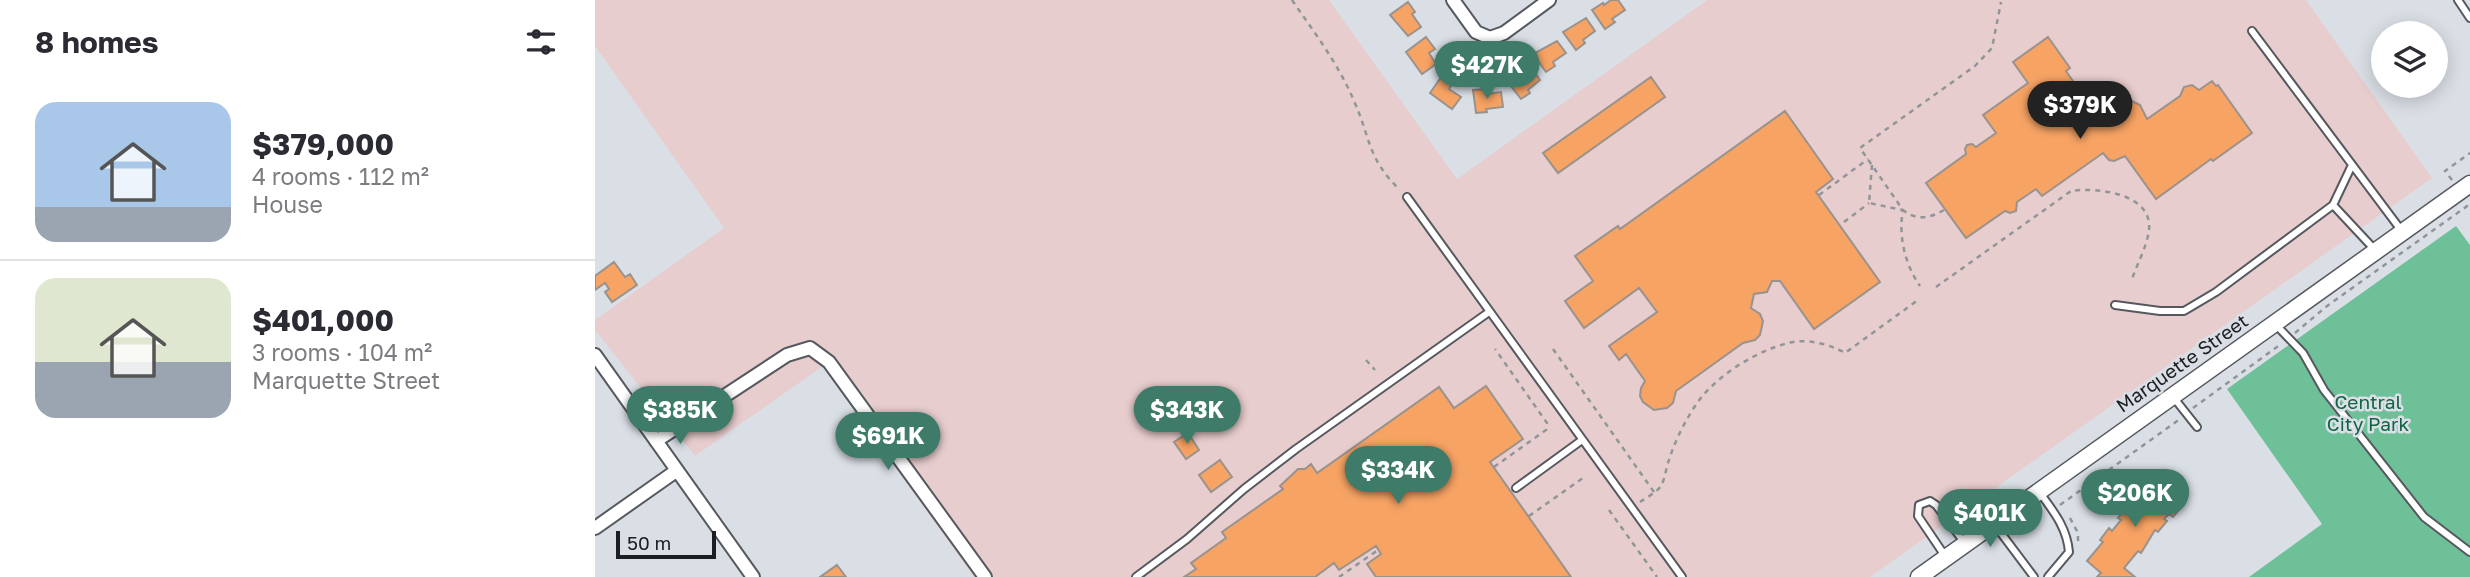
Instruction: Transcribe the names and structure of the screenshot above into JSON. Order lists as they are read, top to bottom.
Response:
{
  "streets": {
    "street": ["Marquette Street"]
  },
  "parks": ["Central City Park"],
  "scale_bar": "50 m",
  "page": {
    "heading": "8 homes",
    "price": [
      "$427K",
      "$379K",
      "$385K",
      "$343K",
      "$691K",
      "$334K",
      "$206K",
      "$401K"
    ],
    "list": [
      {
        "name": "$379,000",
        "note": "4 rooms · 112 m² · House"
      },
      {
        "name": "$401,000",
        "note": "3 rooms · 104 m² · Marquette Street"
      }
    ],
    "scale": "50 m"
  }
}
